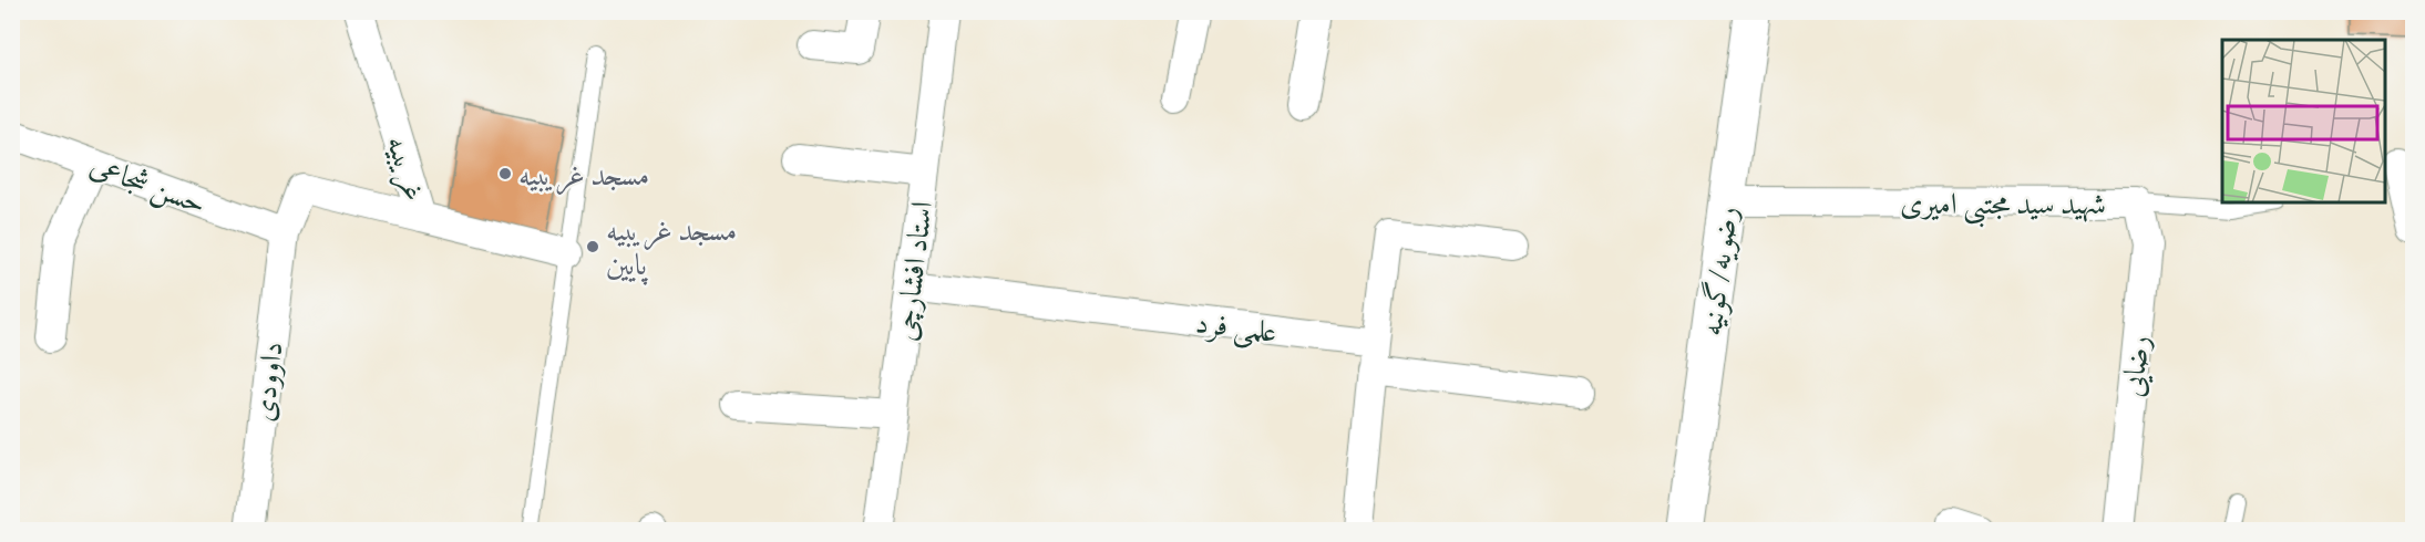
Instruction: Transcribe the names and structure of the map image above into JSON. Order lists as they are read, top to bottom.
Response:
{
  "streets": {
    "street": [
      "غریبیه",
      "حسن شجاعی",
      "شهید سید مجتبی امیری",
      "استاد افشارچی",
      "رضویه/گونیه",
      "علمی فرد",
      "رضایی",
      "داوودی"
    ]
  },
  "crossings": [
    ["غریبیه", "داوودی"],
    ["حسن شجاعی", "داوودی"],
    ["شهید سید مجتبی امیری", "رضویه/گونیه"],
    ["شهید سید مجتبی امیری", "رضایی"],
    ["استاد افشارچی", "علمی فرد"]
  ],
  "places": ["مسجد غریبیه", "مسجد غریبیه پایین"]
}
